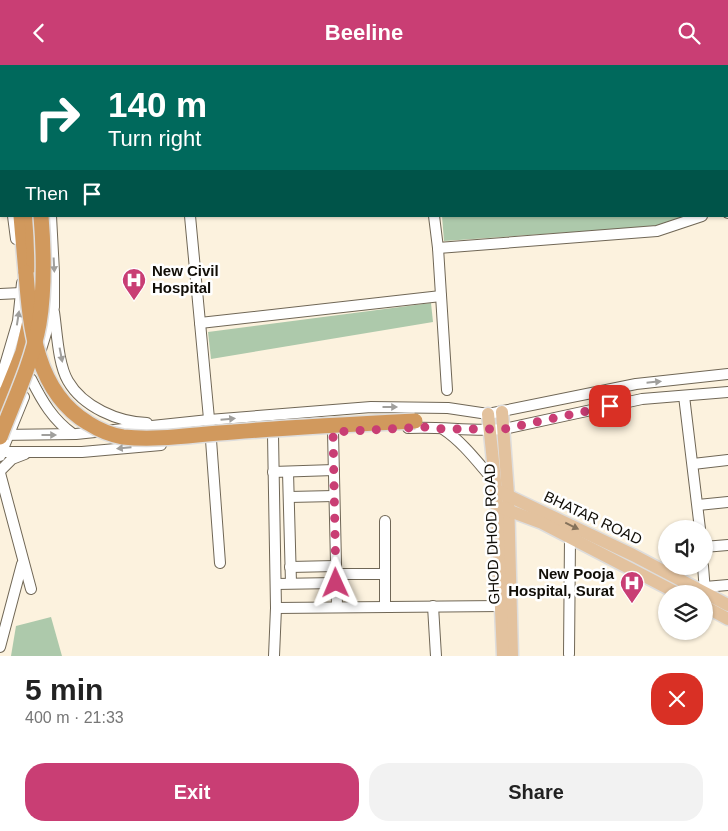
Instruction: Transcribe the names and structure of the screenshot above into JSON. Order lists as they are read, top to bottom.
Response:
{
  "streets": {
    "main road": ["BHATAR ROAD", "GHOD DHOD ROAD"]
  },
  "crossings": [
    ["BHATAR ROAD", "GHOD DHOD ROAD"]
  ],
  "one_way": ["BHATAR ROAD"],
  "places": {
    "hospital": ["New Civil Hospital", "New Pooja Hospital, Surat"]
  },
  "page": {
    "header": "Beeline",
    "turn": ["140 m", "Turn right"],
    "then": "Then",
    "heading": ["5 min", "400 m · 21:33"],
    "buttons": ["Exit", "Share"]
  }
}
